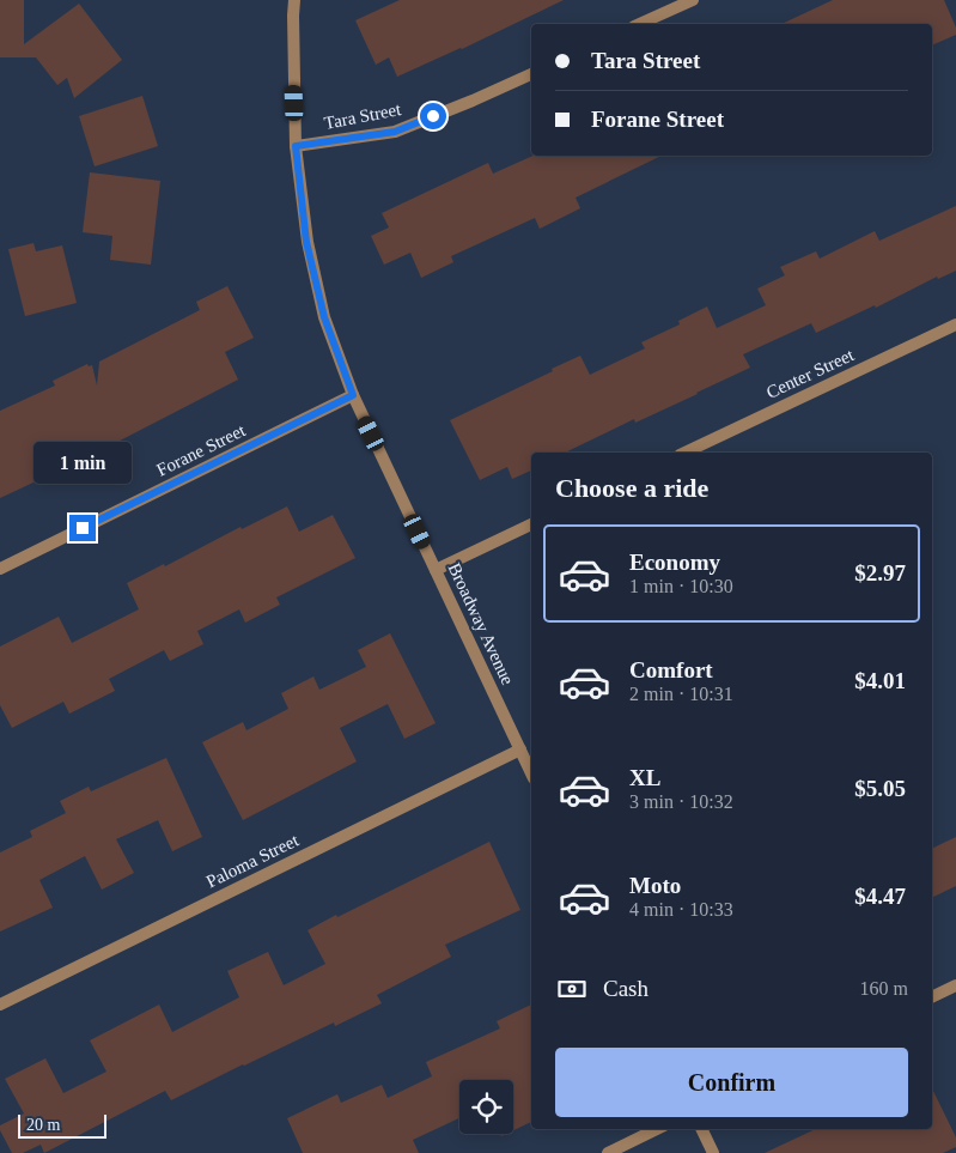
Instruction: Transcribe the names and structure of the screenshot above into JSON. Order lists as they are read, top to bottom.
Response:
{
  "streets": {
    "street": [
      "Tara Street",
      "Center Street",
      "Forane Street",
      "Broadway Avenue",
      "Paloma Street"
    ]
  },
  "crossings": [
    ["Tara Street", "Broadway Avenue"],
    ["Forane Street", "Broadway Avenue"],
    ["Broadway Avenue", "Paloma Street"]
  ],
  "scale_bar": "20 m",
  "page": {
    "banner": ["Tara Street", "Forane Street"],
    "bubble": "1 min",
    "heading": "Choose a ride",
    "list": [
      {
        "name": "Economy",
        "note": "1 min · 10:30",
        "value": "$2.97"
      },
      {
        "name": "Comfort",
        "note": "2 min · 10:31",
        "value": "$4.01"
      },
      {
        "name": "XL",
        "note": "3 min · 10:32",
        "value": "$5.05"
      },
      {
        "name": "Moto",
        "note": "4 min · 10:33",
        "value": "$4.47"
      }
    ],
    "pay": ["Cash", "160 m"],
    "buttons": "Confirm",
    "scale": "20 m"
  }
}
